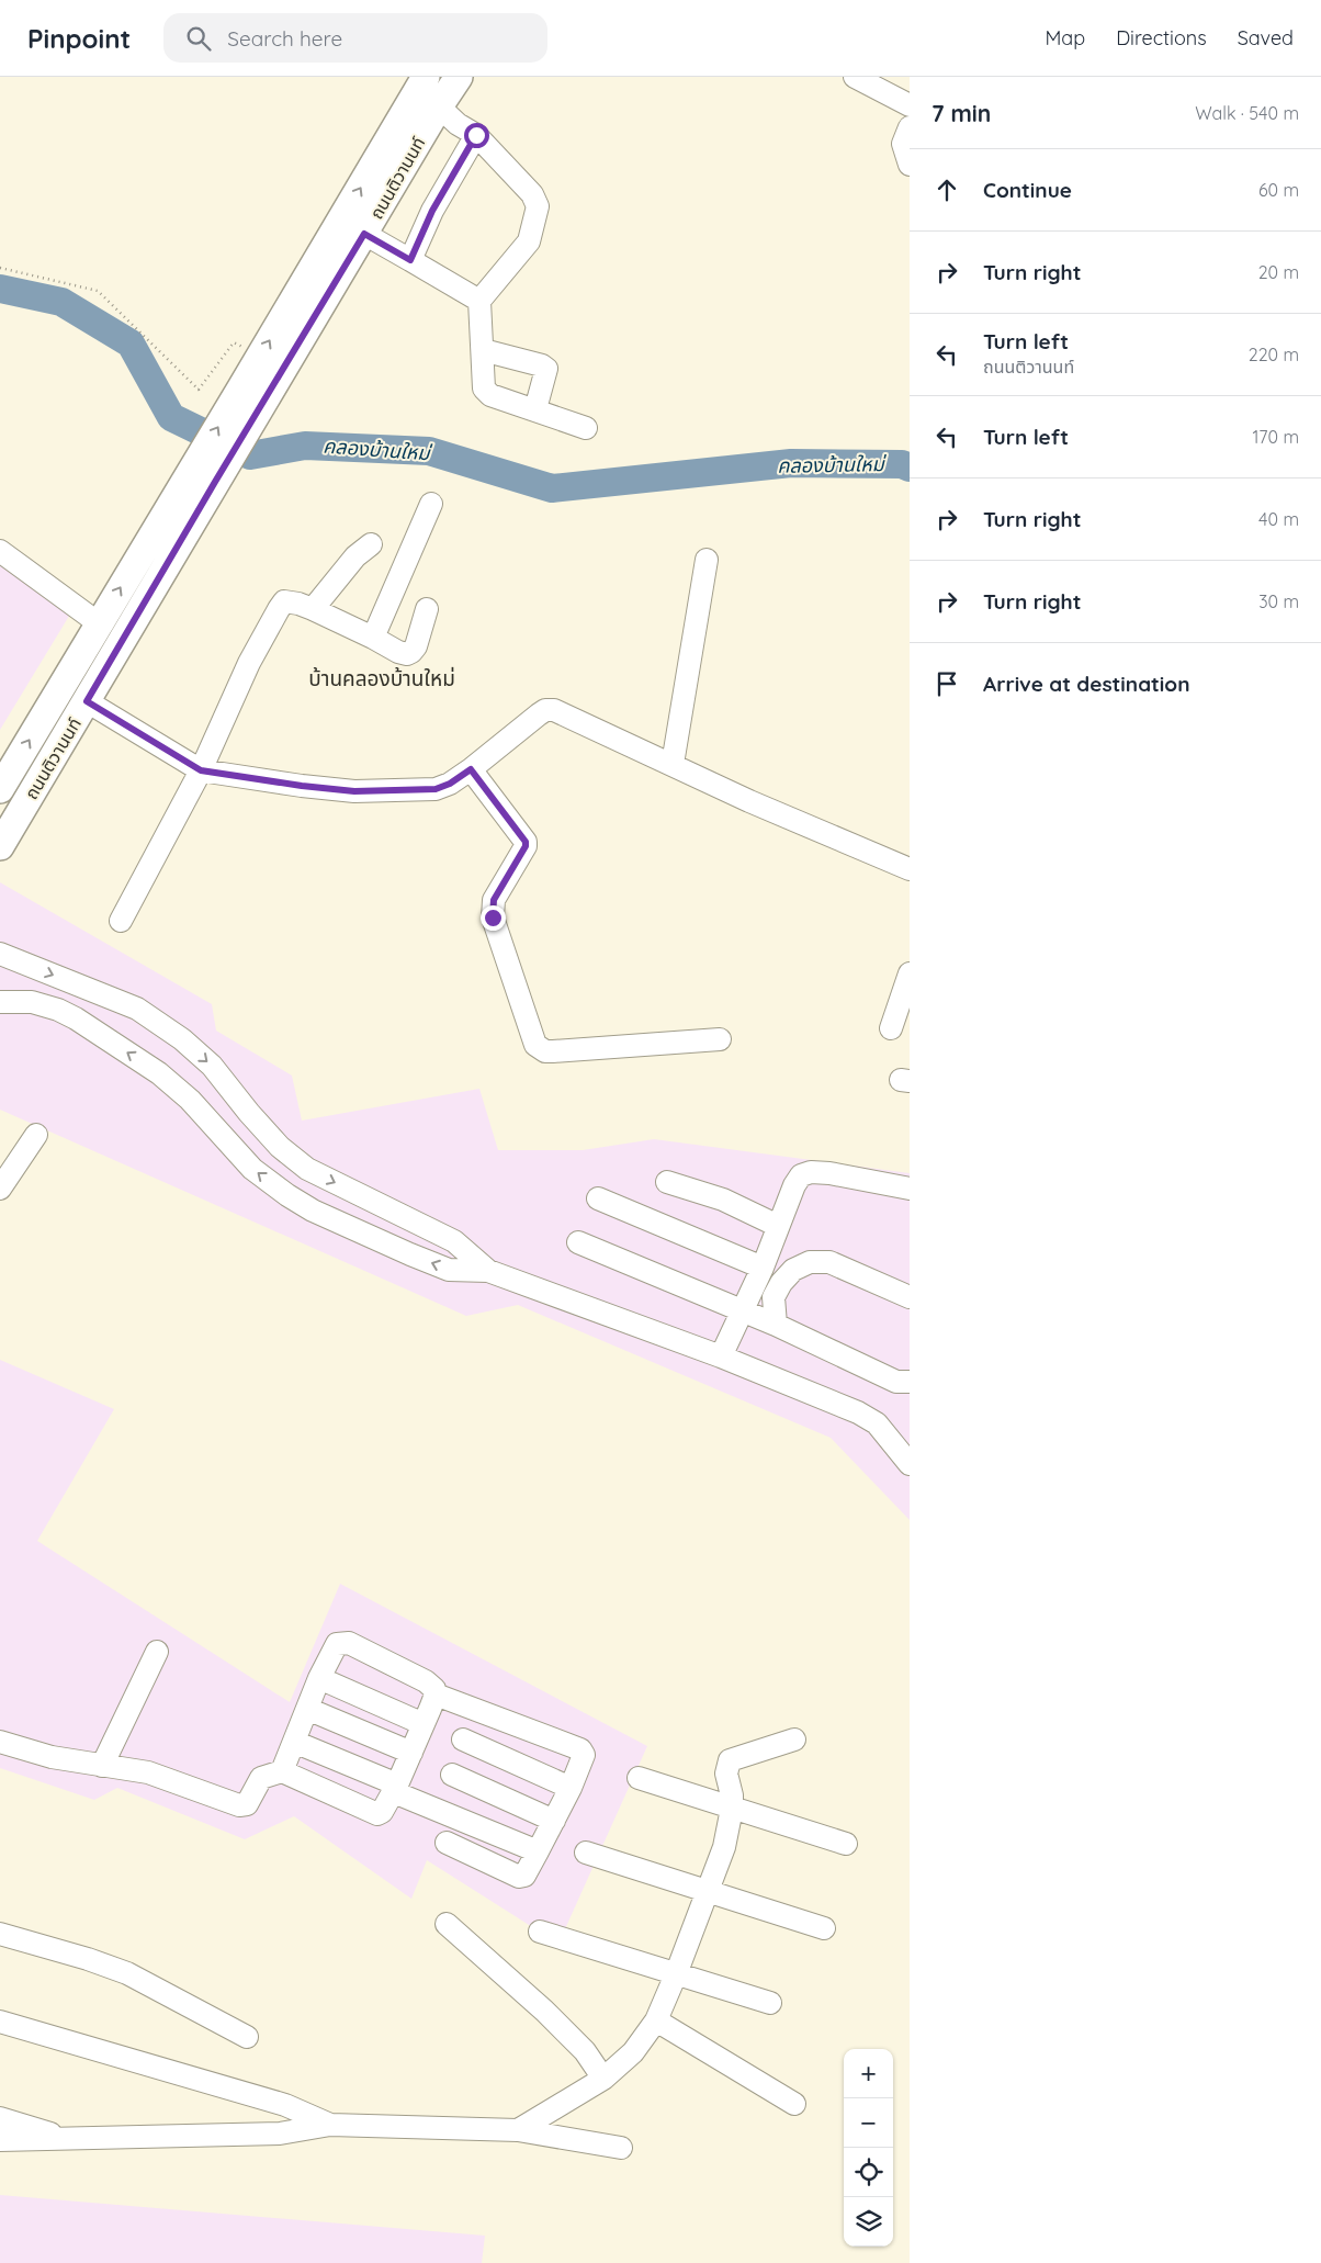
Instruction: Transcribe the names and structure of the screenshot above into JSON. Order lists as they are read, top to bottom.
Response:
{
  "streets": {
    "main road": ["ถนนติวานนท์"]
  },
  "districts": ["บ้านคลองบ้านใหม่"],
  "water": ["คลองบ้านใหม่"],
  "page": {
    "header": "Pinpoint",
    "search": "Search here",
    "nav": ["Map", "Directions", "Saved"],
    "heading": ["7 min", "Walk · 540 m"],
    "list": [
      ["Continue", "60 m"],
      ["Turn right", "20 m"],
      ["Turn left", "ถนนติวานนท์", "220 m"],
      ["Turn left", "170 m"],
      ["Turn right", "40 m"],
      ["Turn right", "30 m"],
      "Arrive at destination"
    ],
    "map_buttons": ["+", "−"]
  }
}
